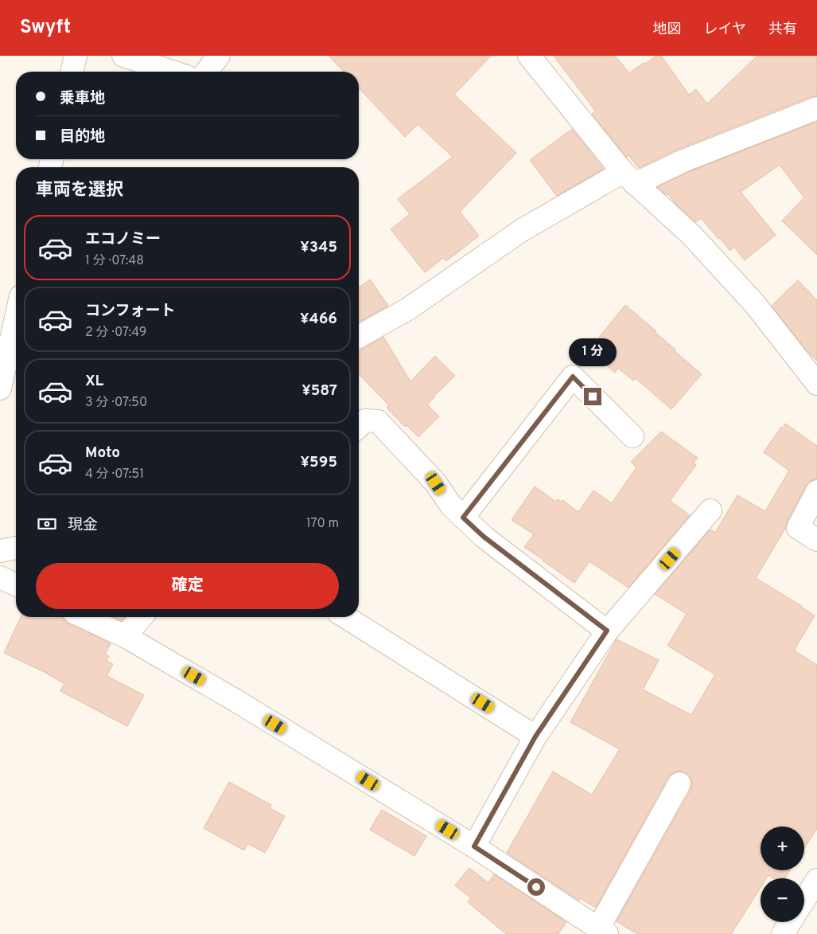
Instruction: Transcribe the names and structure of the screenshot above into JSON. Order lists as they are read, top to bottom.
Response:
{
  "page": {
    "header": "Swyft",
    "nav": ["地図", "レイヤ", "共有"],
    "banner": ["乗車地", "目的地"],
    "heading": "車両を選択",
    "list": [
      {
        "name": "エコノミー",
        "note": "1 分 · 07:48",
        "value": "¥345"
      },
      {
        "name": "コンフォート",
        "note": "2 分 · 07:49",
        "value": "¥466"
      },
      {
        "name": "XL",
        "note": "3 分 · 07:50",
        "value": "¥587"
      },
      {
        "name": "Moto",
        "note": "4 分 · 07:51",
        "value": "¥595"
      }
    ],
    "bubble": "1 分",
    "pay": ["現金", "170 m"],
    "buttons": "確定",
    "map_buttons": ["+", "−"]
  }
}
